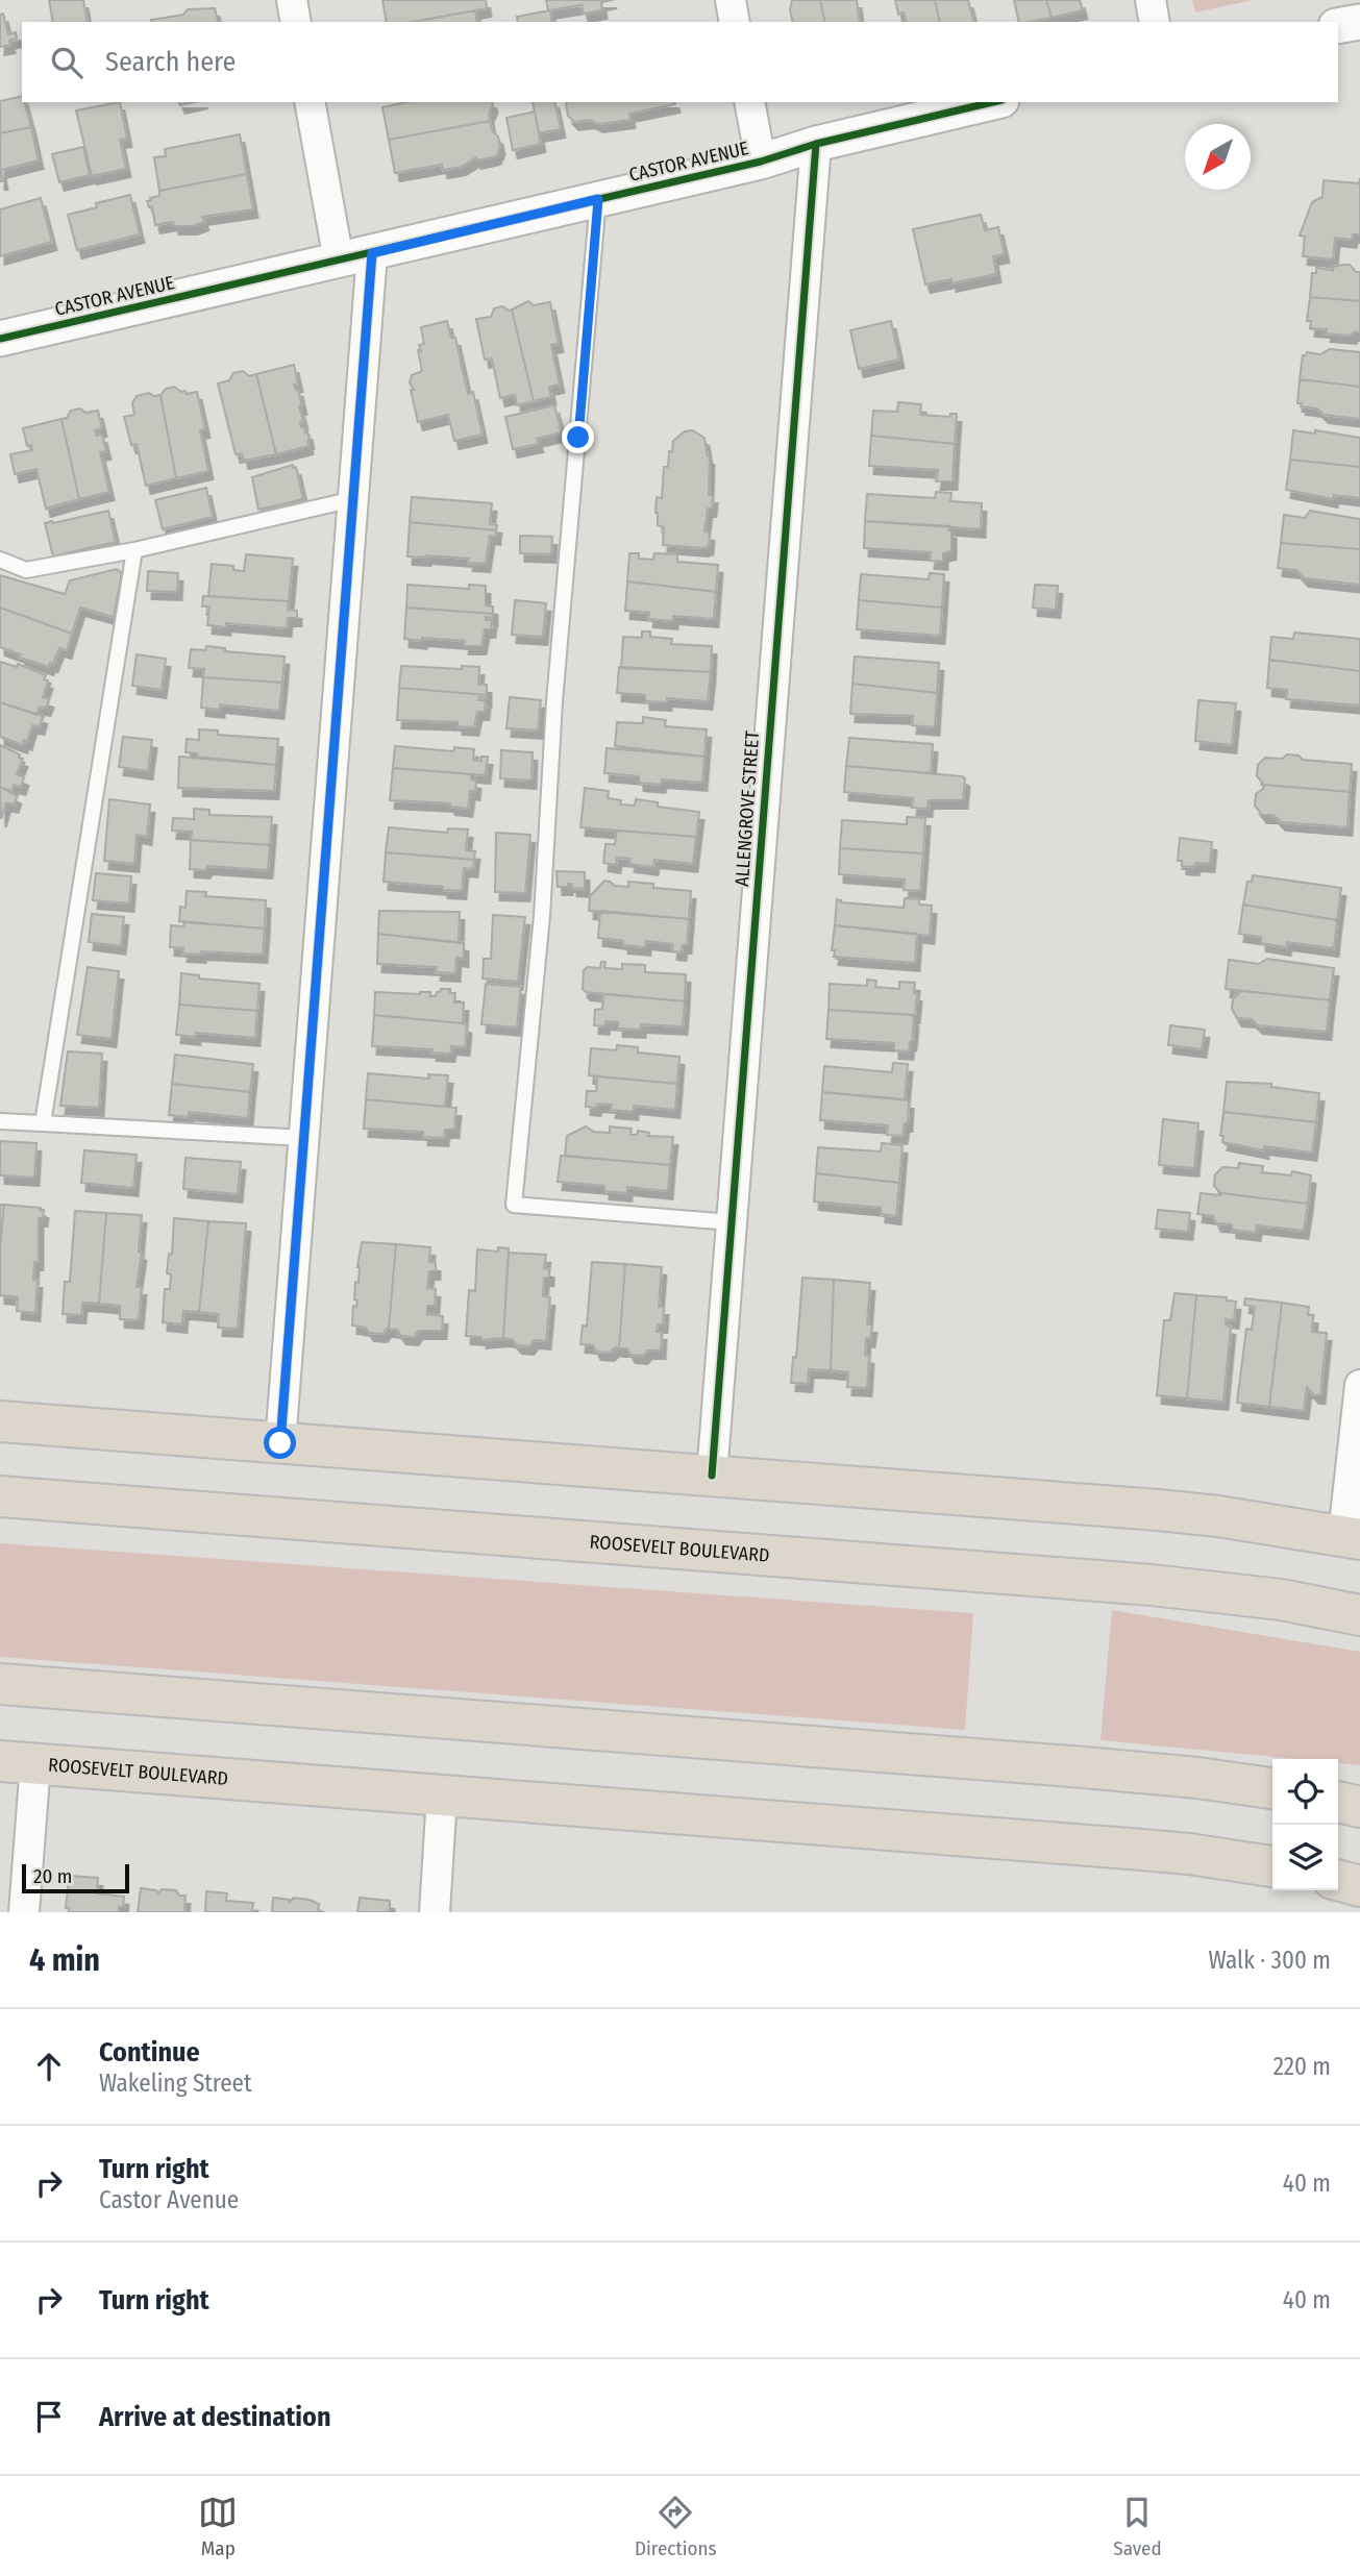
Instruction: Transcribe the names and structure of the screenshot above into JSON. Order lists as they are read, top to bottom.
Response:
{
  "streets": {
    "highway": ["ROOSEVELT BOULEVARD"],
    "street": ["CASTOR AVENUE", "ALLENGROVE STREET"]
  },
  "crossings": [
    ["CASTOR AVENUE", "ALLENGROVE STREET"]
  ],
  "scale_bar": "20 m",
  "north": "bottom left",
  "page": {
    "search": "Search here",
    "scale": "20 m",
    "heading": ["4 min", "Walk · 300 m"],
    "list": [
      ["Continue", "Wakeling Street", "220 m"],
      ["Turn right", "Castor Avenue", "40 m"],
      ["Turn right", "40 m"],
      "Arrive at destination"
    ],
    "nav": ["Map", "Directions", "Saved"]
  }
}
